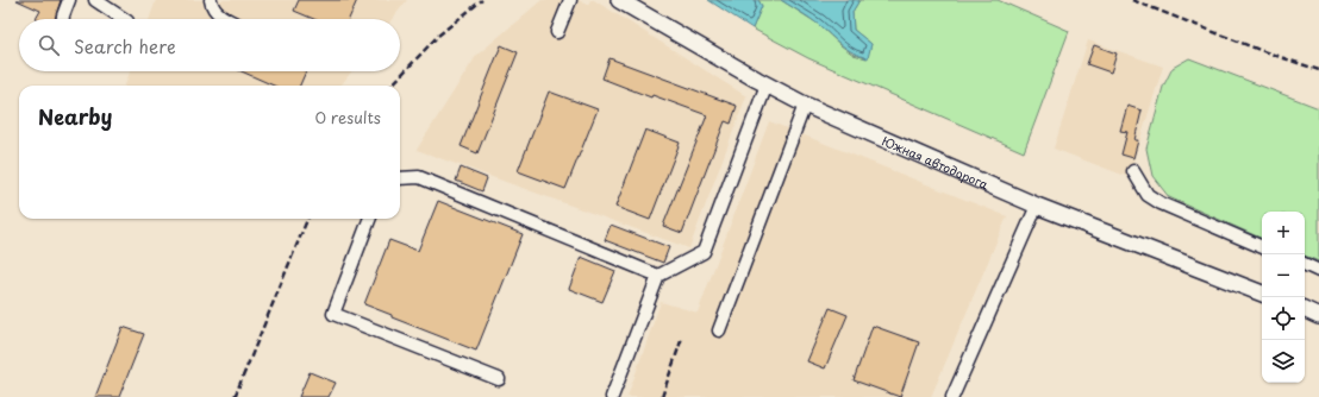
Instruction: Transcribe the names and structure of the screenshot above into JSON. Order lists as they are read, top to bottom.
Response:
{
  "streets": {
    "main road": ["Южная автодорога"]
  },
  "page": {
    "search": "Search here",
    "heading": ["Nearby", "0 results"],
    "map_buttons": ["+", "−"]
  }
}
